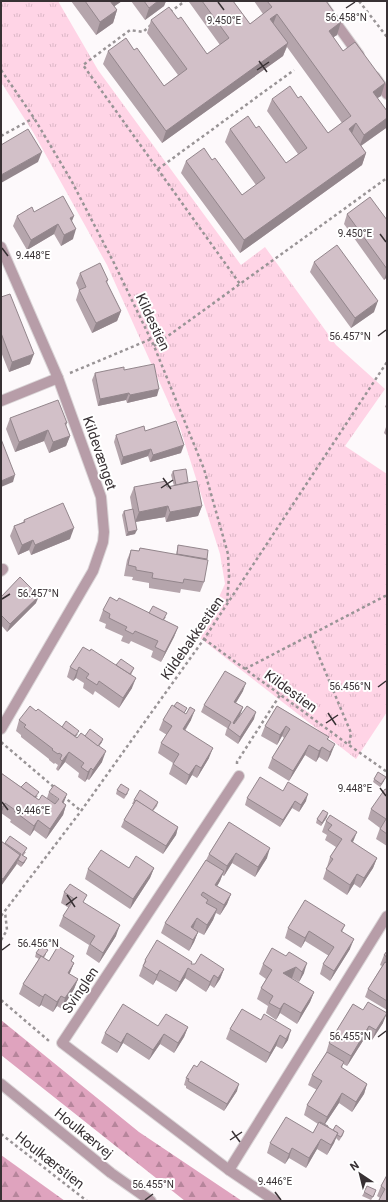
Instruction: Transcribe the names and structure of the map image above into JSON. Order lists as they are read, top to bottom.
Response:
{
  "streets": {
    "street": ["Kildevænget", "Svinglen", "Houlkærvej"],
    "path": ["Kildestien", "Kildebakkestien", "Houlkærstien"]
  },
  "crossings": [
    ["Kildestien", "Kildebakkestien"]
  ],
  "north": "top left",
  "coordinates": [
    "56.458°N",
    "9.450°E",
    "9.448°E",
    "56.457°N",
    "56.456°N",
    "9.446°E",
    "56.455°N"
  ]
}
